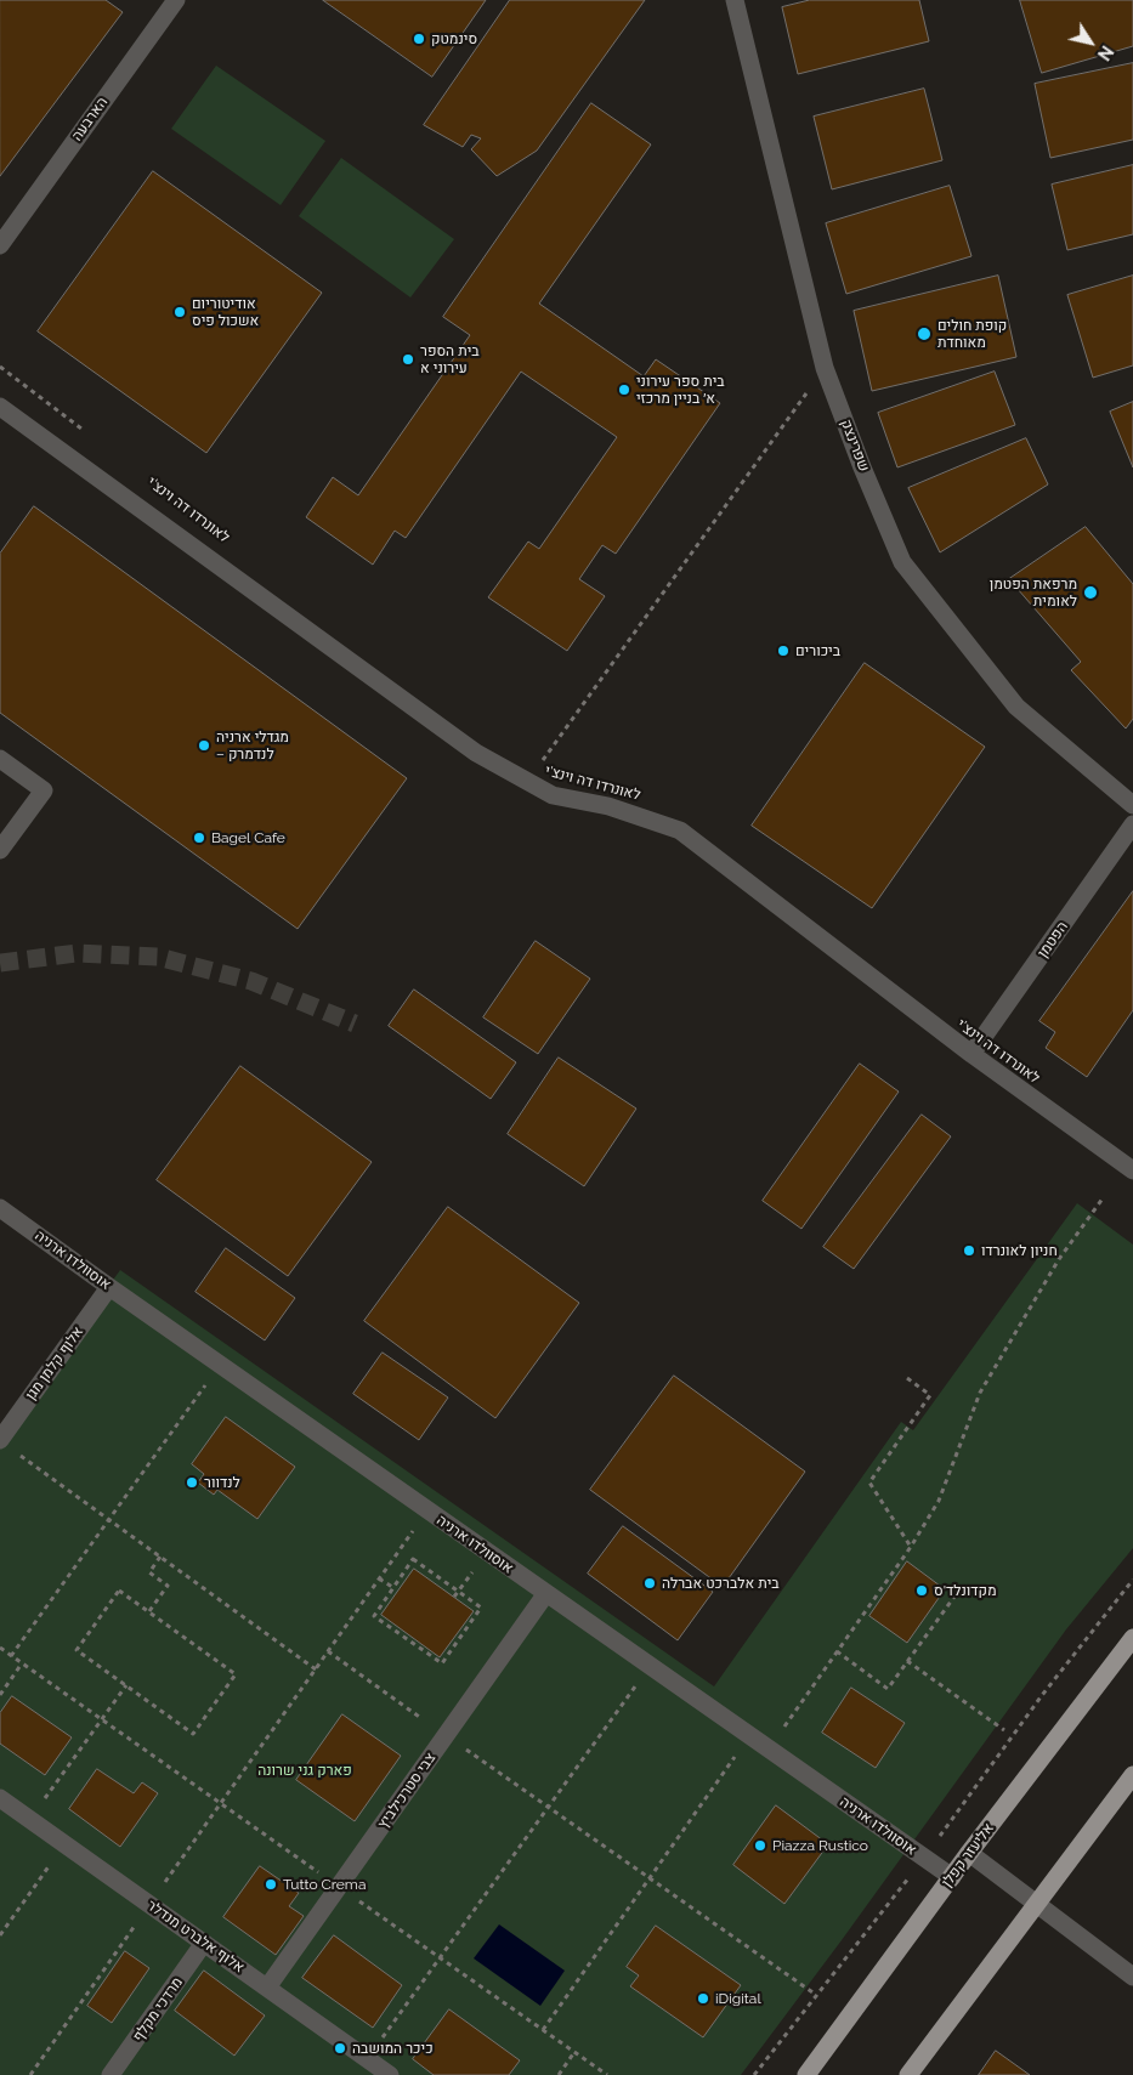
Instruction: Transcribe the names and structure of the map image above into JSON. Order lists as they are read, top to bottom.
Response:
{
  "streets": {
    "main road": ["אליעזר קפלן"],
    "street": [
      "הארבעה",
      "שפרינצק",
      "לאונרדו דה וינצ'י",
      "הפטמן",
      "אוסוולדו ארניה",
      "אלוף קלמן מגן",
      "צבי סטרכילביץ",
      "אלוף אלברט מנדלר",
      "מרדכי מקלף"
    ]
  },
  "crossings": [
    ["לאונרדו דה וינצ'י", "הפטמן"],
    ["אוסוולדו ארניה", "אלוף קלמן מגן"],
    ["אוסוולדו ארניה", "צבי סטרכילביץ"],
    ["אוסוולדו ארניה", "אליעזר קפלן"],
    ["צבי סטרכילביץ", "אלוף אלברט מנדלר"],
    ["אלוף אלברט מנדלר", "מרדכי מקלף"]
  ],
  "parks": ["פארק גני שרונה"],
  "places": [
    "סינמטק",
    "אודיטוריום אשכול פיס",
    "קופת חולים מאוחדת",
    "בית הספר עירוני א",
    "בית ספר עירוני א׳ בניין מרכזי",
    "מרפאת הפטמן לאומית",
    "ביכורים",
    "מגדלי ארניה – לנדמרק",
    "Bagel Cafe",
    "חניון לאונרדו",
    "לנדוור",
    "בית אלברכט אברלה",
    "מקדונלד'ס",
    "Piazza Rustico",
    "Tutto Crema",
    "iDigital",
    "כיכר המושבה"
  ],
  "north": "bottom right"
}
